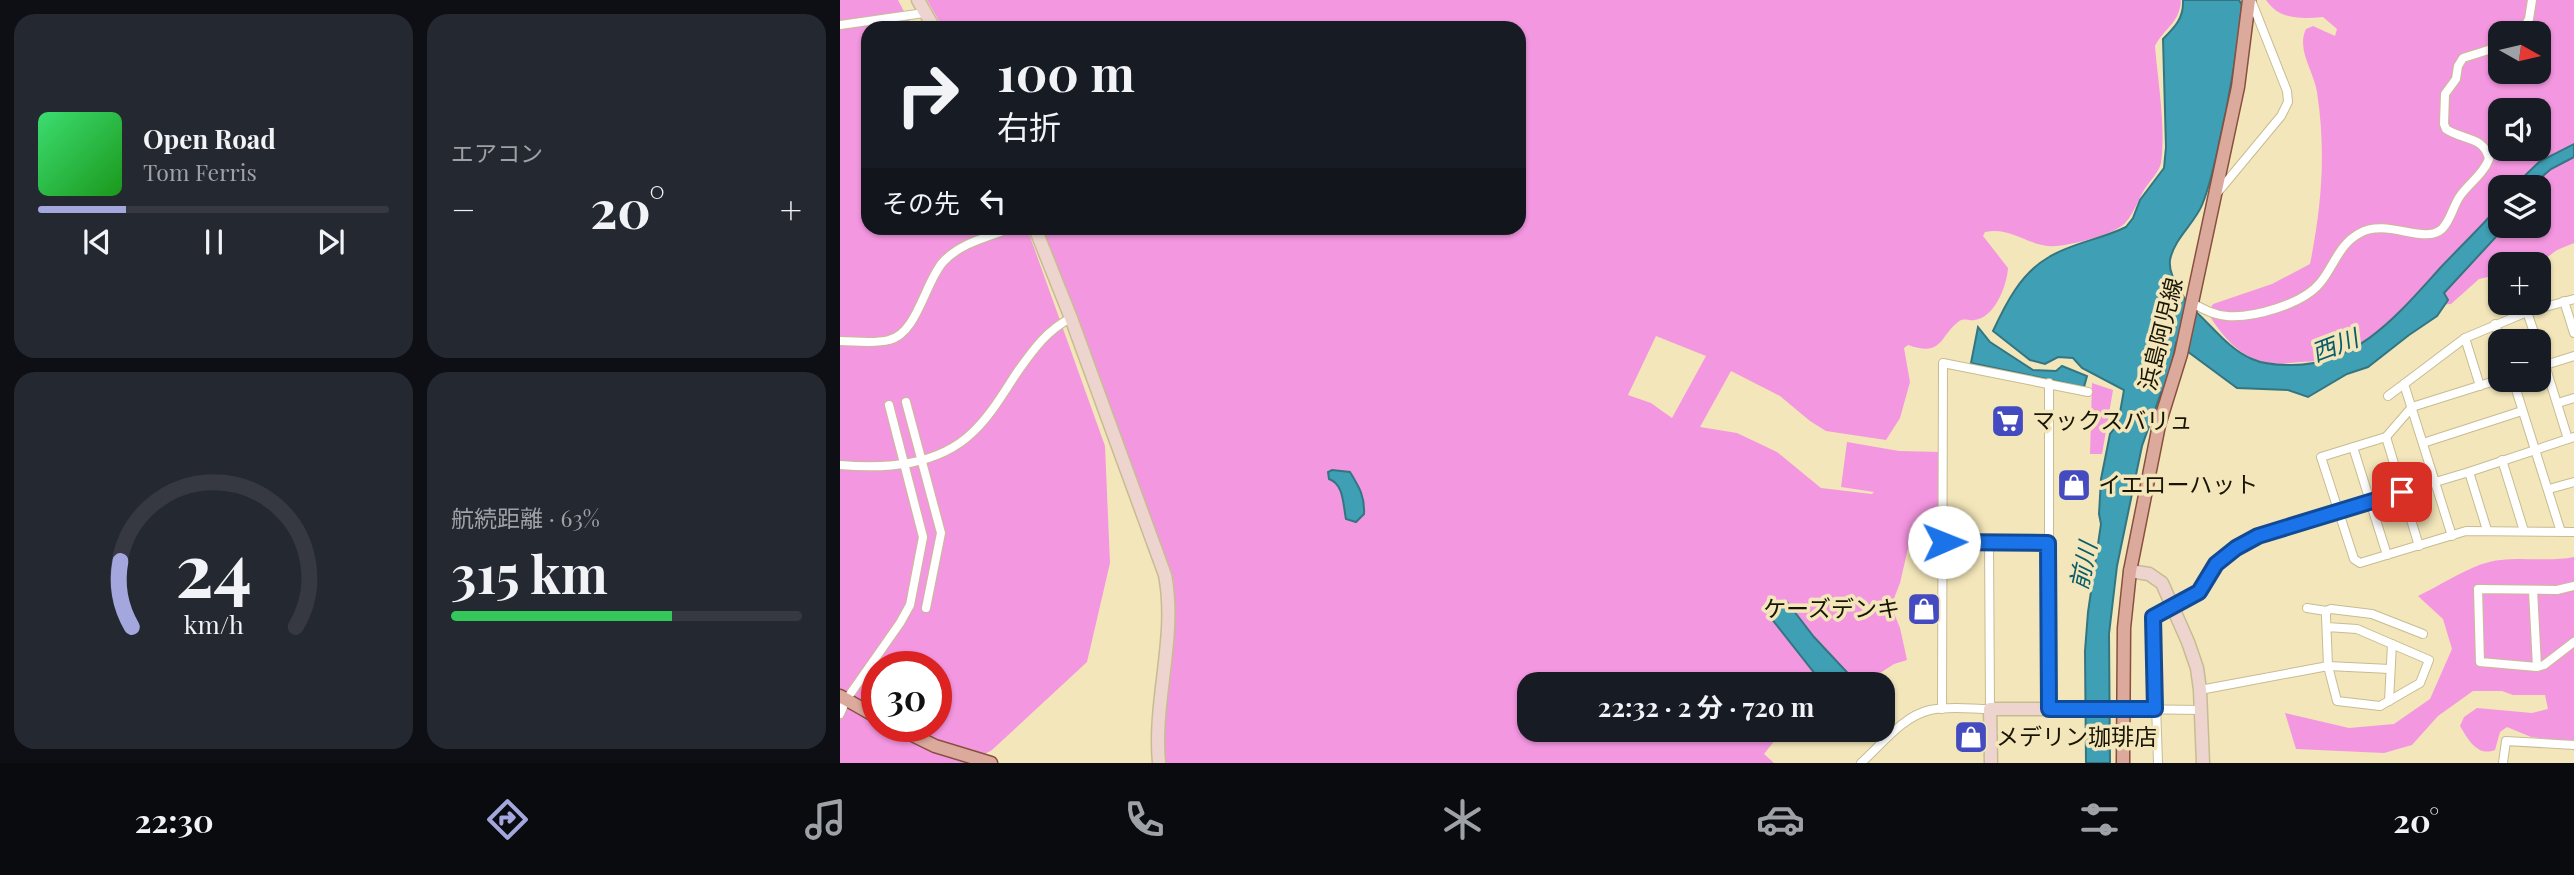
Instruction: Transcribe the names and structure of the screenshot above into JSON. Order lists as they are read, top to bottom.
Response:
{
  "streets": {
    "main road": ["浜島阿児線"]
  },
  "water": ["西川", "前川"],
  "places": {
    "supermarket": ["マックスバリュ"],
    "shop": ["イエローハット", "ケーズデンキ", "メデリン珈琲店"]
  },
  "north": "right",
  "page": {
    "tile": [
      "エアコン",
      ["航続距離 · 63%", "315 km"]
    ],
    "map_buttons": ["+", "−"],
    "turn": ["100 m", "右折"],
    "song": ["Open Road", "Tom Ferris"],
    "then": "その先",
    "heat": ["−", "20°", "+"],
    "limit": "30",
    "trip": "22:32 · 2 分 · 720 m",
    "tabs": ["22:30", "20°"],
    "gauge": ["24", "km/h"]
  }
}
